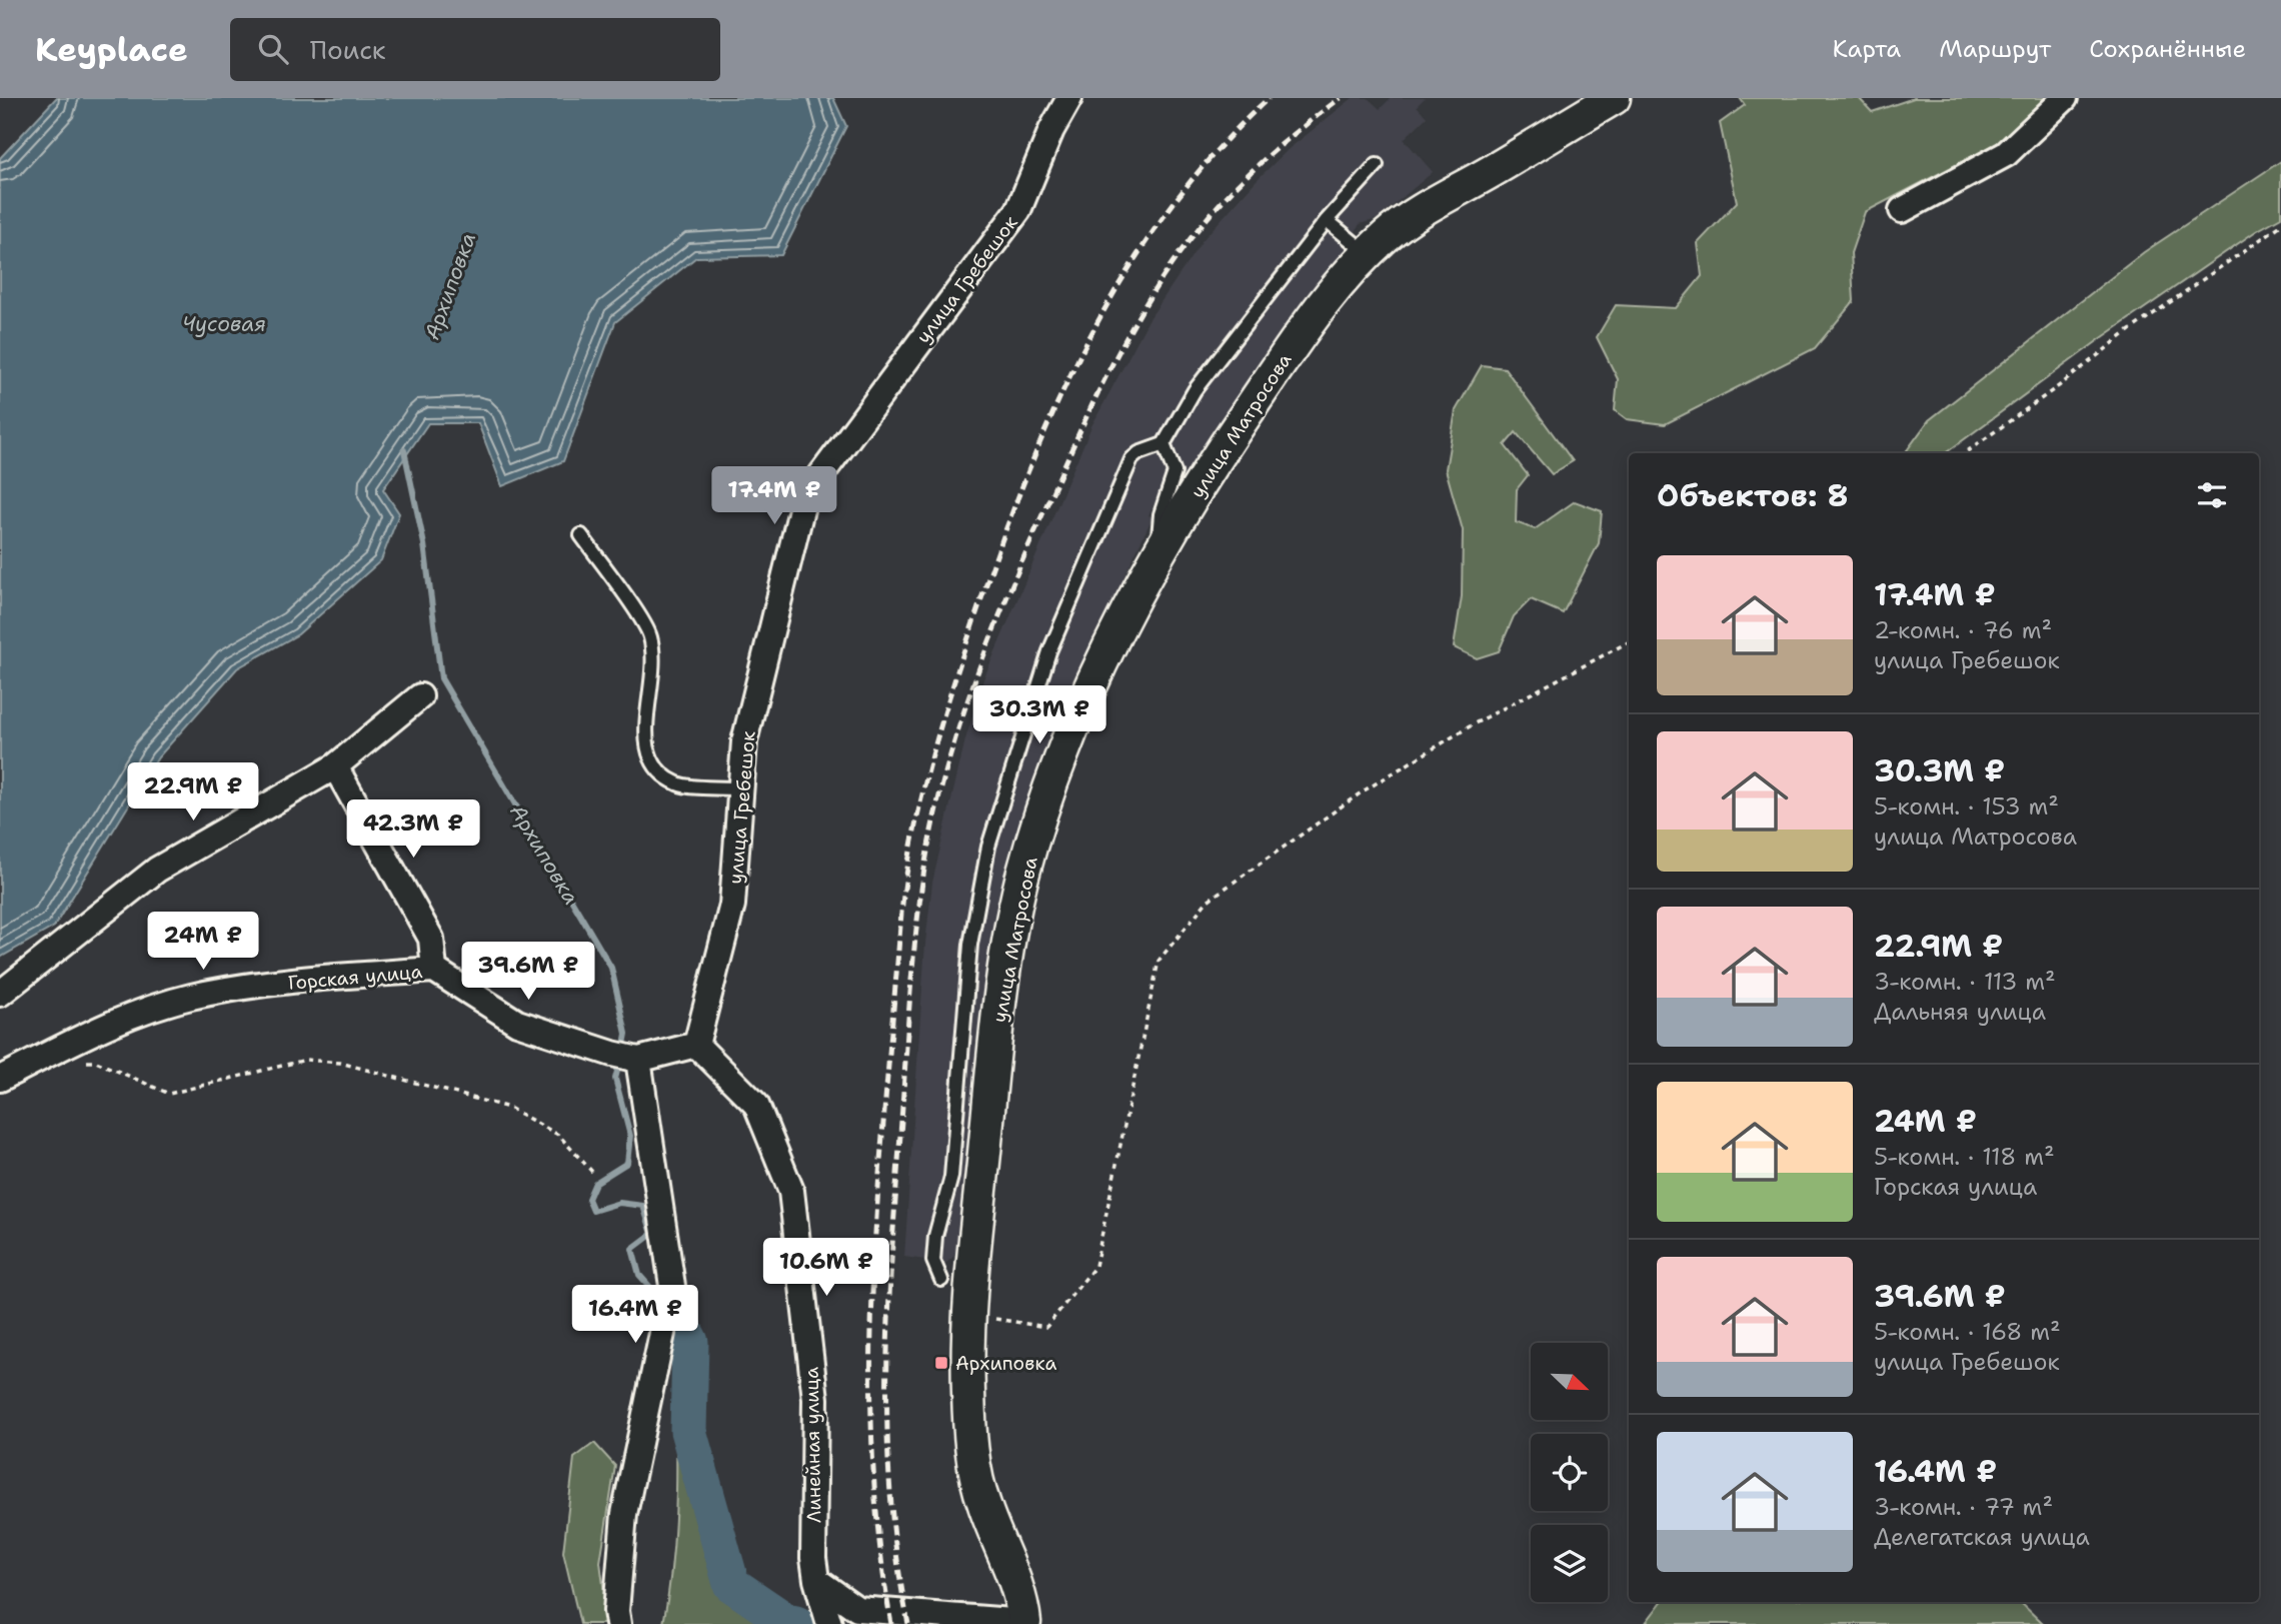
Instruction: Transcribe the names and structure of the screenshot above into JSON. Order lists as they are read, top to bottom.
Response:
{
  "streets": {
    "street": [
      "улица Гребешок",
      "улица Матросова",
      "Горская улица",
      "Линейная улица"
    ]
  },
  "crossings": [
    ["улица Гребешок", "Линейная улица"]
  ],
  "water": ["Архиповка", "Чусовая"],
  "places": {
    "transit": ["Архиповка"]
  },
  "north": "bottom right",
  "page": {
    "header": "Keyplace",
    "search": "Поиск",
    "nav": ["Карта", "Маршрут", "Сохранённые"],
    "heading": "Объектов: 8",
    "price": [
      "17.4M ₽",
      "30.3M ₽",
      "22.9M ₽",
      "42.3M ₽",
      "24M ₽",
      "39.6M ₽",
      "10.6M ₽",
      "16.4M ₽"
    ],
    "list": [
      {
        "name": "17.4M ₽",
        "note": "2-комн. · 76 m² · улица Гребешок"
      },
      {
        "name": "30.3M ₽",
        "note": "5-комн. · 153 m² · улица Матросова"
      },
      {
        "name": "22.9M ₽",
        "note": "3-комн. · 113 m² · Дальняя улица"
      },
      {
        "name": "24M ₽",
        "note": "5-комн. · 118 m² · Горская улица"
      },
      {
        "name": "39.6M ₽",
        "note": "5-комн. · 168 m² · улица Гребешок"
      },
      {
        "name": "16.4M ₽",
        "note": "3-комн. · 77 m² · Делегатская улица"
      }
    ]
  }
}
